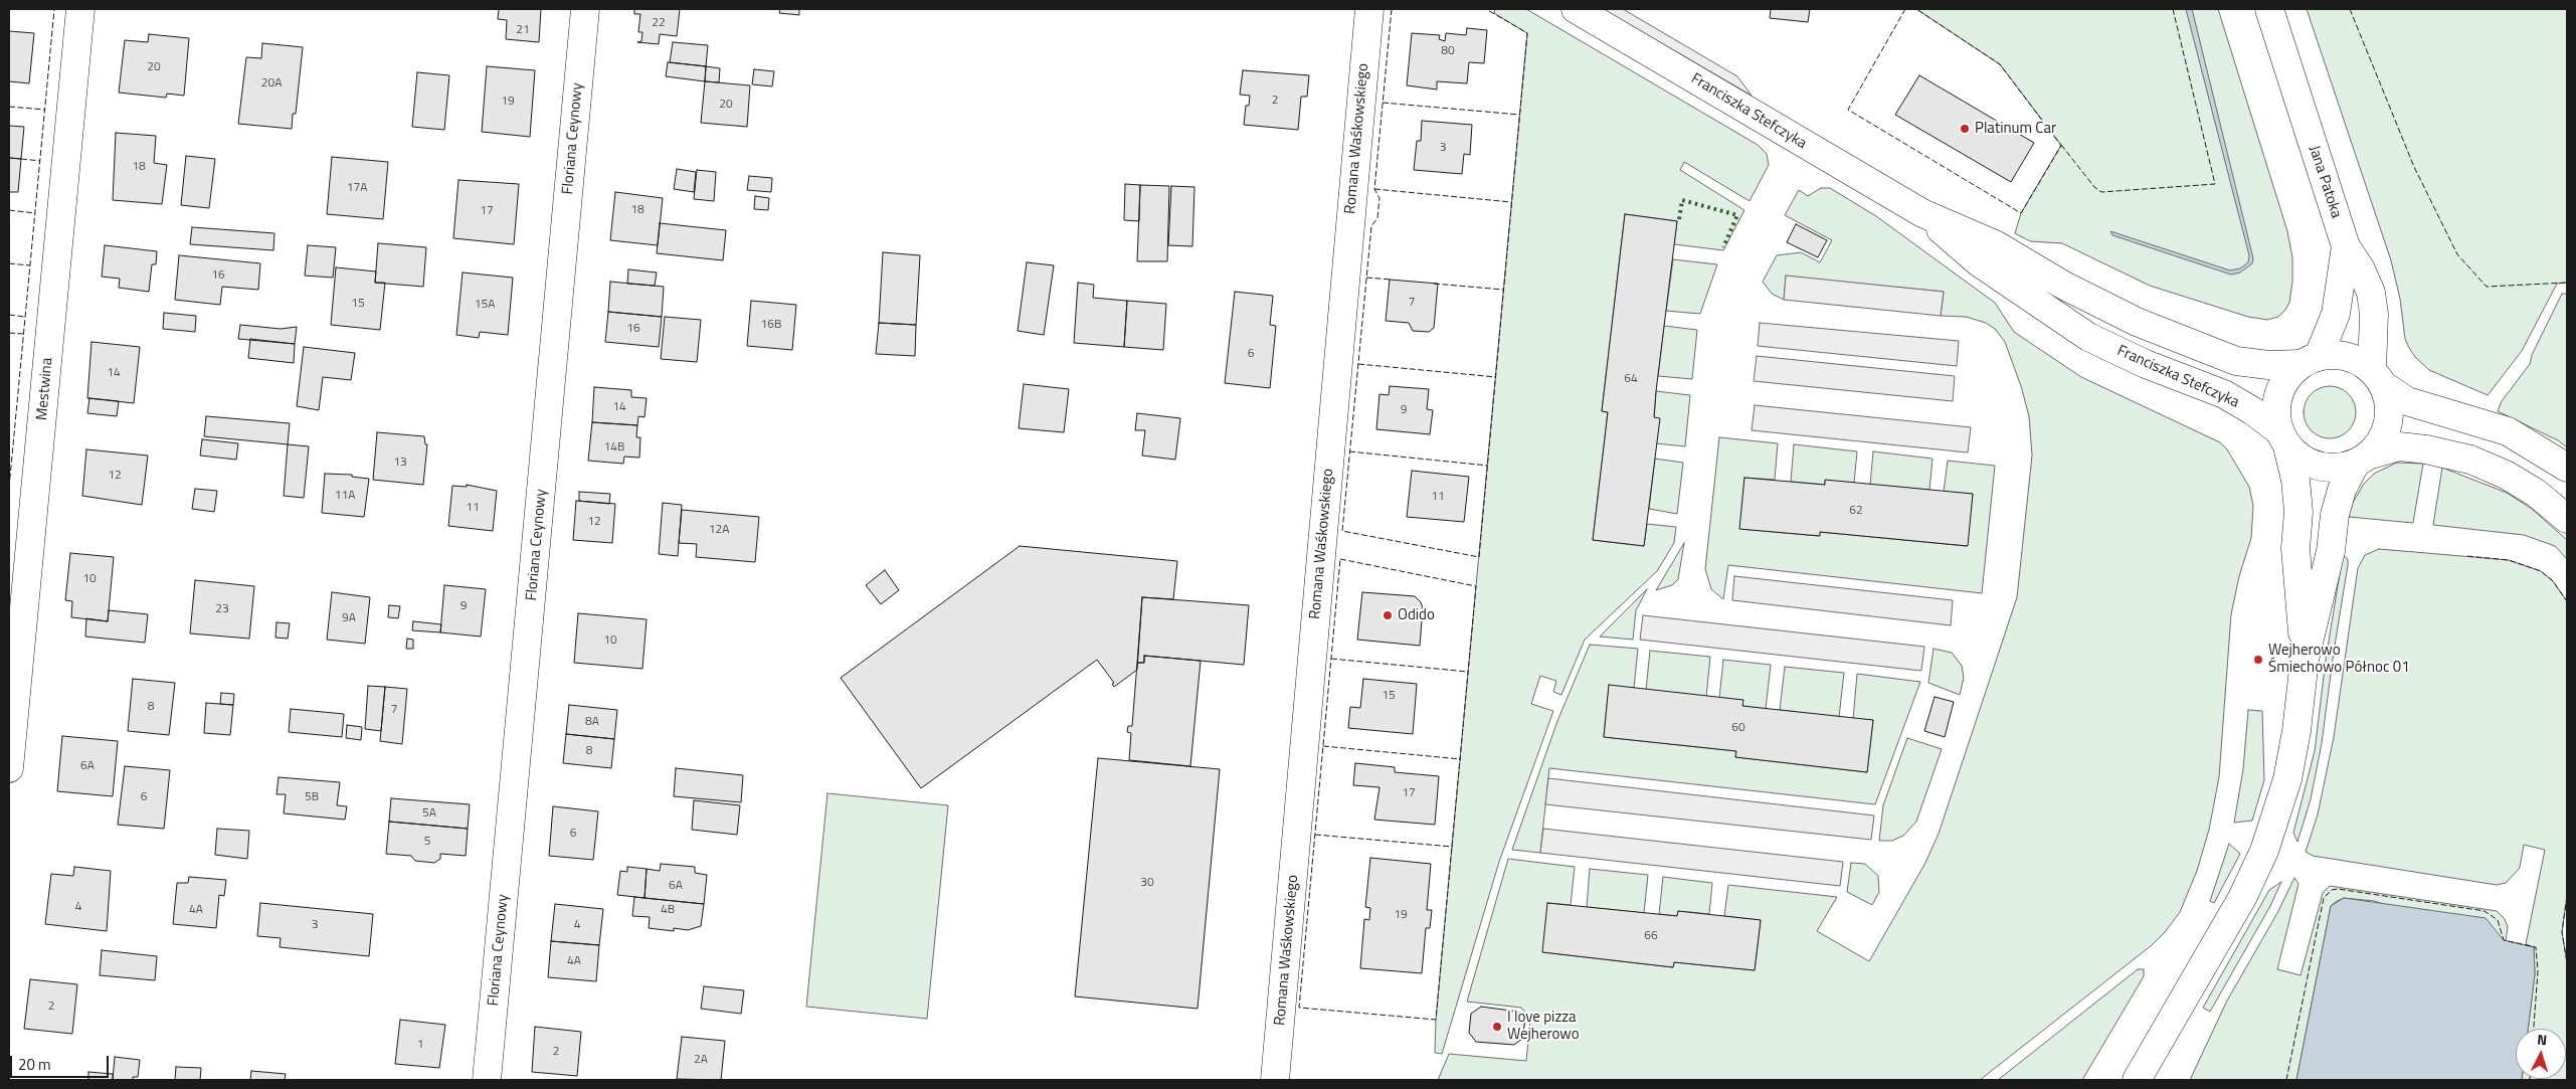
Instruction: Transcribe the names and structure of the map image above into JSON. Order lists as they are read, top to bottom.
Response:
{
  "streets": {
    "street": [
      "Franciszka Stefczyka",
      "Floriana Ceynowy",
      "Romana Waśkowskiego",
      "Jana Patoka",
      "Mestwina"
    ]
  },
  "crossings": [
    ["Franciszka Stefczyka", "Jana Patoka"]
  ],
  "places": [
    "Platinum Car",
    "Odido",
    "Wejherowo Śmiechowo Północ 01",
    "I love pizza Wejherowo"
  ],
  "house_numbers": [
    "22",
    "21",
    "80",
    "20",
    "20A",
    "2",
    "19",
    "20",
    "3",
    "18",
    "17A",
    "18",
    "17",
    "16",
    "7",
    "15",
    "15A",
    "16B",
    "16",
    "6",
    "14",
    "64",
    "14",
    "9",
    "14B",
    "13",
    "12",
    "11A",
    "11",
    "11",
    "62",
    "12",
    "12A",
    "10",
    "9",
    "23",
    "9A",
    "10",
    "15",
    "8",
    "7",
    "8A",
    "60",
    "8",
    "6A",
    "17",
    "6",
    "5B",
    "5A",
    "6",
    "5",
    "30",
    "6A",
    "4",
    "4A",
    "4B",
    "19",
    "3",
    "4",
    "66",
    "4A",
    "2",
    "1",
    "2",
    "2A"
  ],
  "scale_bar": "20 m",
  "north": "top"
}
